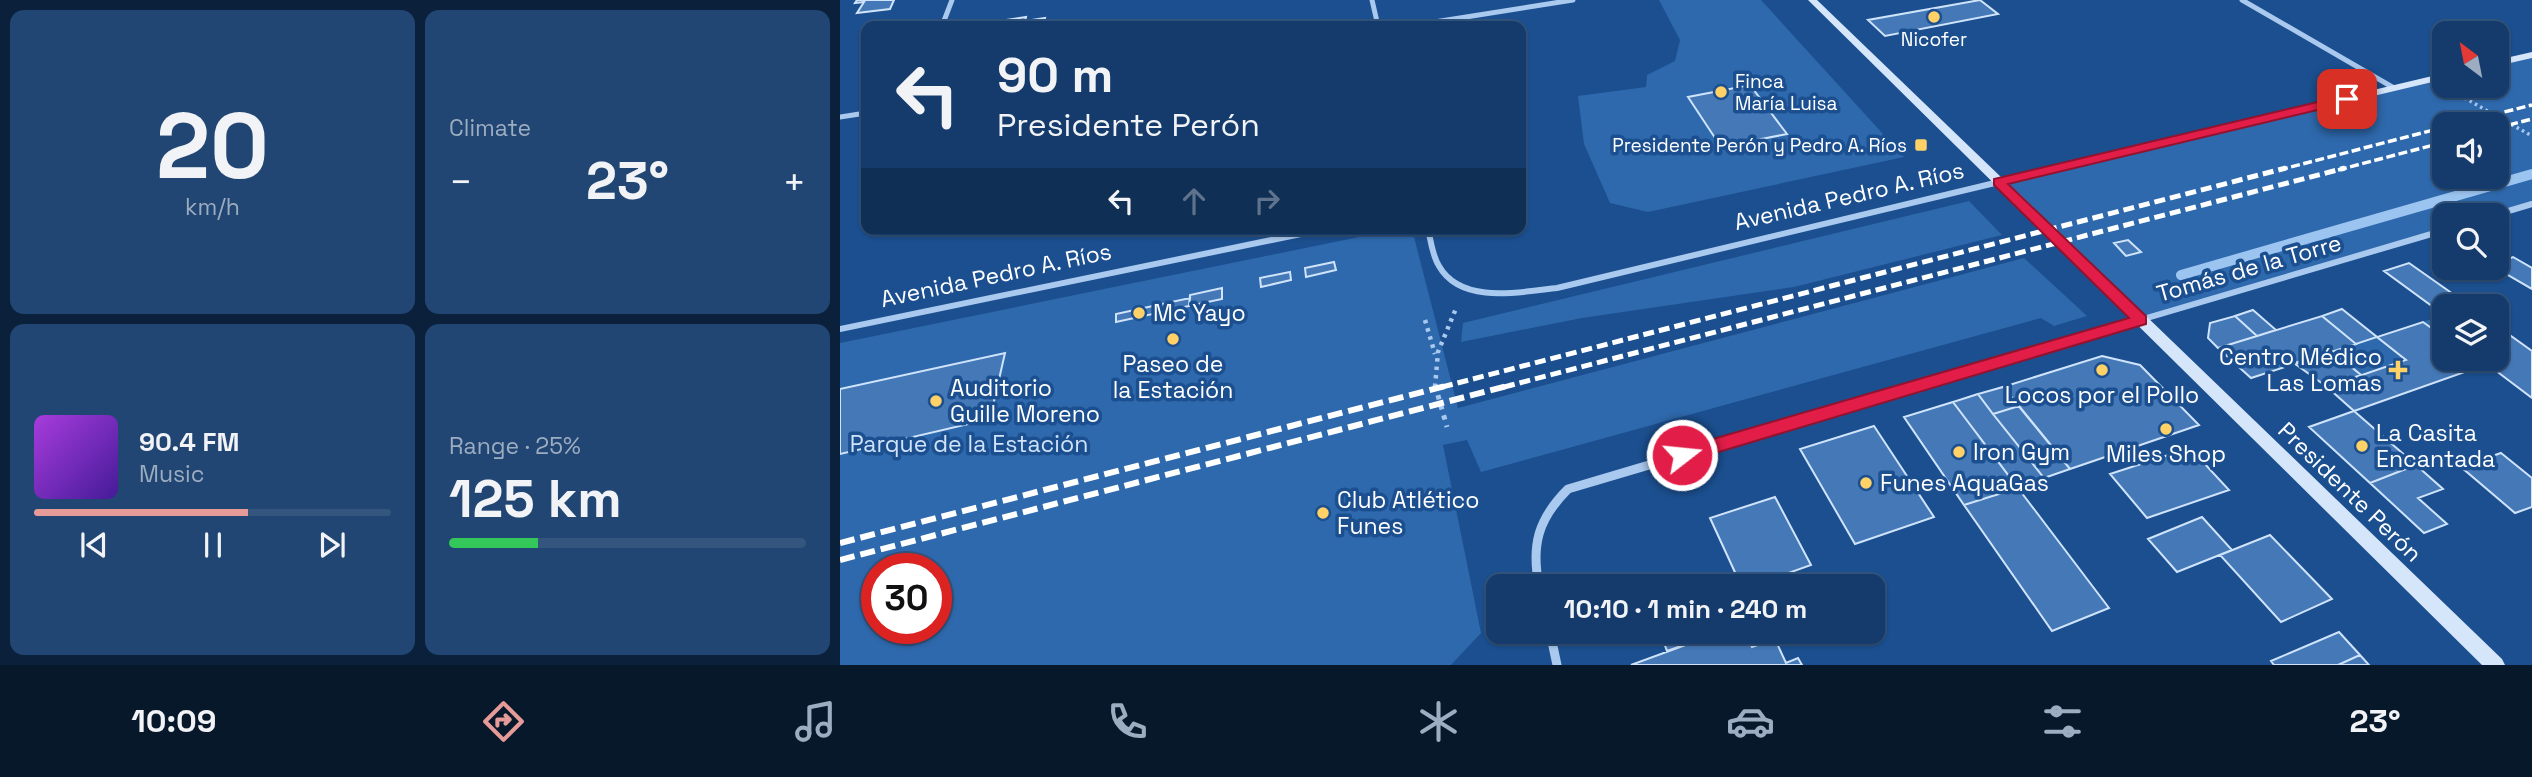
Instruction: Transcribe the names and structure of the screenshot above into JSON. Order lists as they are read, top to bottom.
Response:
{
  "streets": {
    "main road": ["Avenida Pedro A. Ríos", "Presidente Perón"],
    "street": ["Tomás de la Torre"]
  },
  "crossings": [
    ["Avenida Pedro A. Ríos", "Presidente Perón"],
    ["Tomás de la Torre", "Presidente Perón"]
  ],
  "parks": ["Parque de la Estación"],
  "places": {
    "other": [
      "Nicofer",
      "Finca María Luisa",
      "Mc Yayo",
      "Paseo de la Estación",
      "Locos por el Pollo",
      "Auditorio Guille Moreno",
      "Miles Shop",
      "La Casita Encantada",
      "Iron Gym",
      "Funes AquaGas",
      "Club Atlético Funes"
    ],
    "transit": ["Presidente Perón y Pedro A. Ríos"],
    "health": ["Centro Médico Las Lomas"]
  },
  "north": "top left",
  "page": {
    "tile": [
      ["20", "km/h"],
      "Climate",
      ["Range · 25%", "125 km"]
    ],
    "turn": ["90 m", "Presidente Perón"],
    "heat": ["−", "23°", "+"],
    "song": ["90.4 FM", "Music"],
    "limit": "30",
    "trip": "10:10 · 1 min · 240 m",
    "tabs": ["10:09", "23°"]
  }
}
